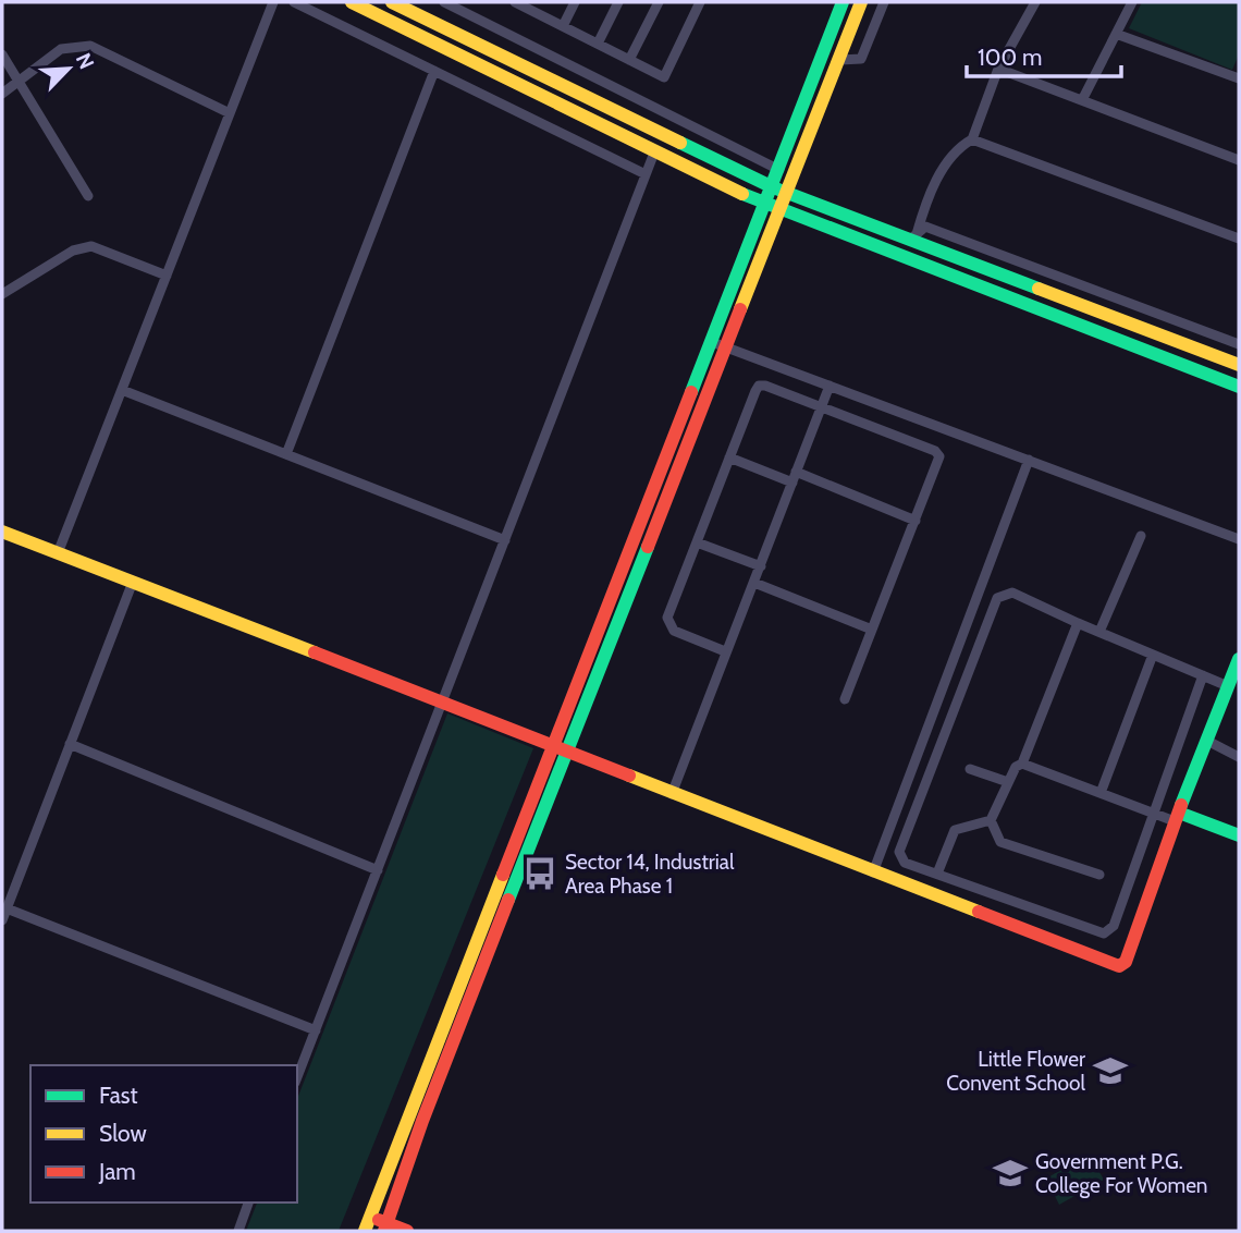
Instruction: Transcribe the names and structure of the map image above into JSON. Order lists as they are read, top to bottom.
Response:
{
  "places": {
    "bus stop": ["Sector 14, Industrial Area Phase 1"],
    "school or university": ["Little Flower Convent School", "Government P.G. College For Women"]
  },
  "legend": ["Fast", "Slow", "Jam"],
  "scale_bar": "100 m",
  "north": "top right"
}
